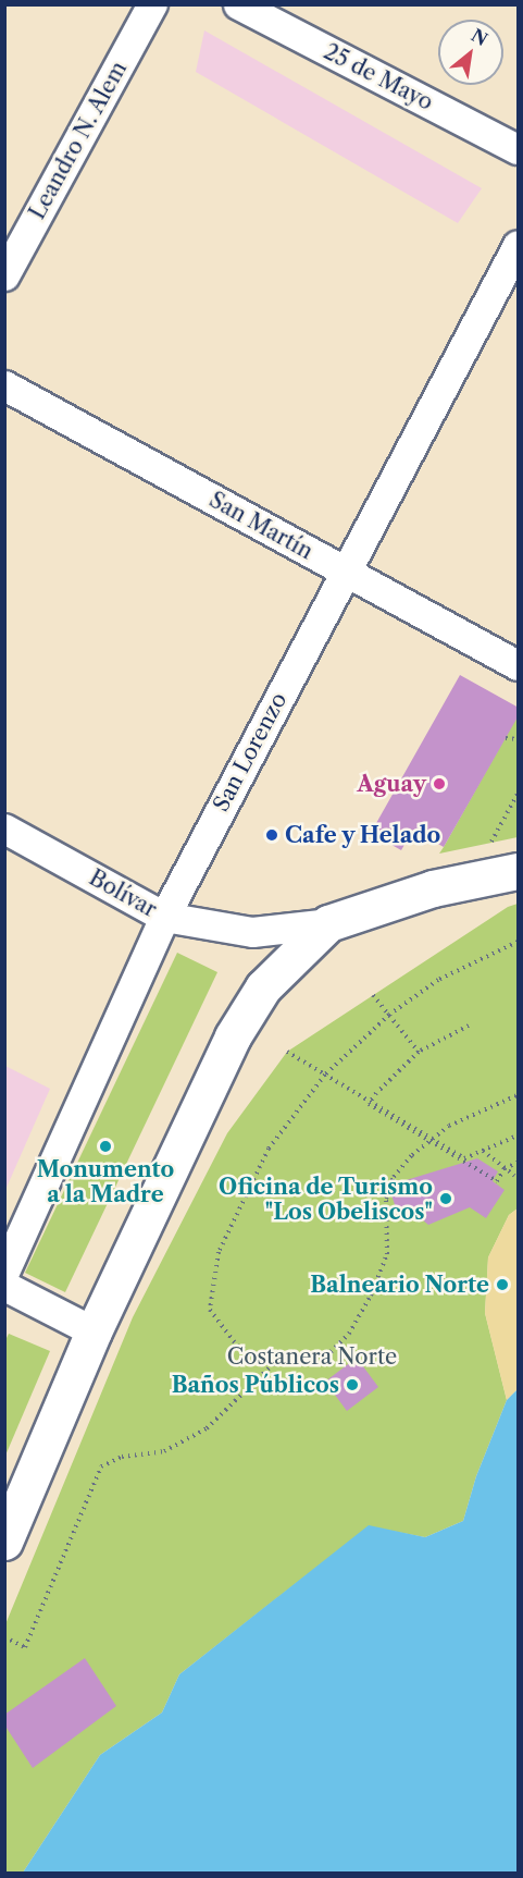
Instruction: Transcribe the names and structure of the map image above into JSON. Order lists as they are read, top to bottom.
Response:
{
  "streets": {
    "street": [
      "25 de Mayo",
      "Leandro N. Alem",
      "San Martín",
      "San Lorenzo",
      "Bolívar"
    ]
  },
  "crossings": [
    ["San Martín", "San Lorenzo"],
    ["San Lorenzo", "Bolívar"]
  ],
  "parks": ["Costanera Norte"],
  "places": [
    "Aguay",
    "Cafe y Helado",
    "Monumento a la Madre",
    "Oficina de Turismo \"Los Obeliscos\"",
    "Balneario Norte",
    "Baños Públicos"
  ],
  "north": "top right"
}
